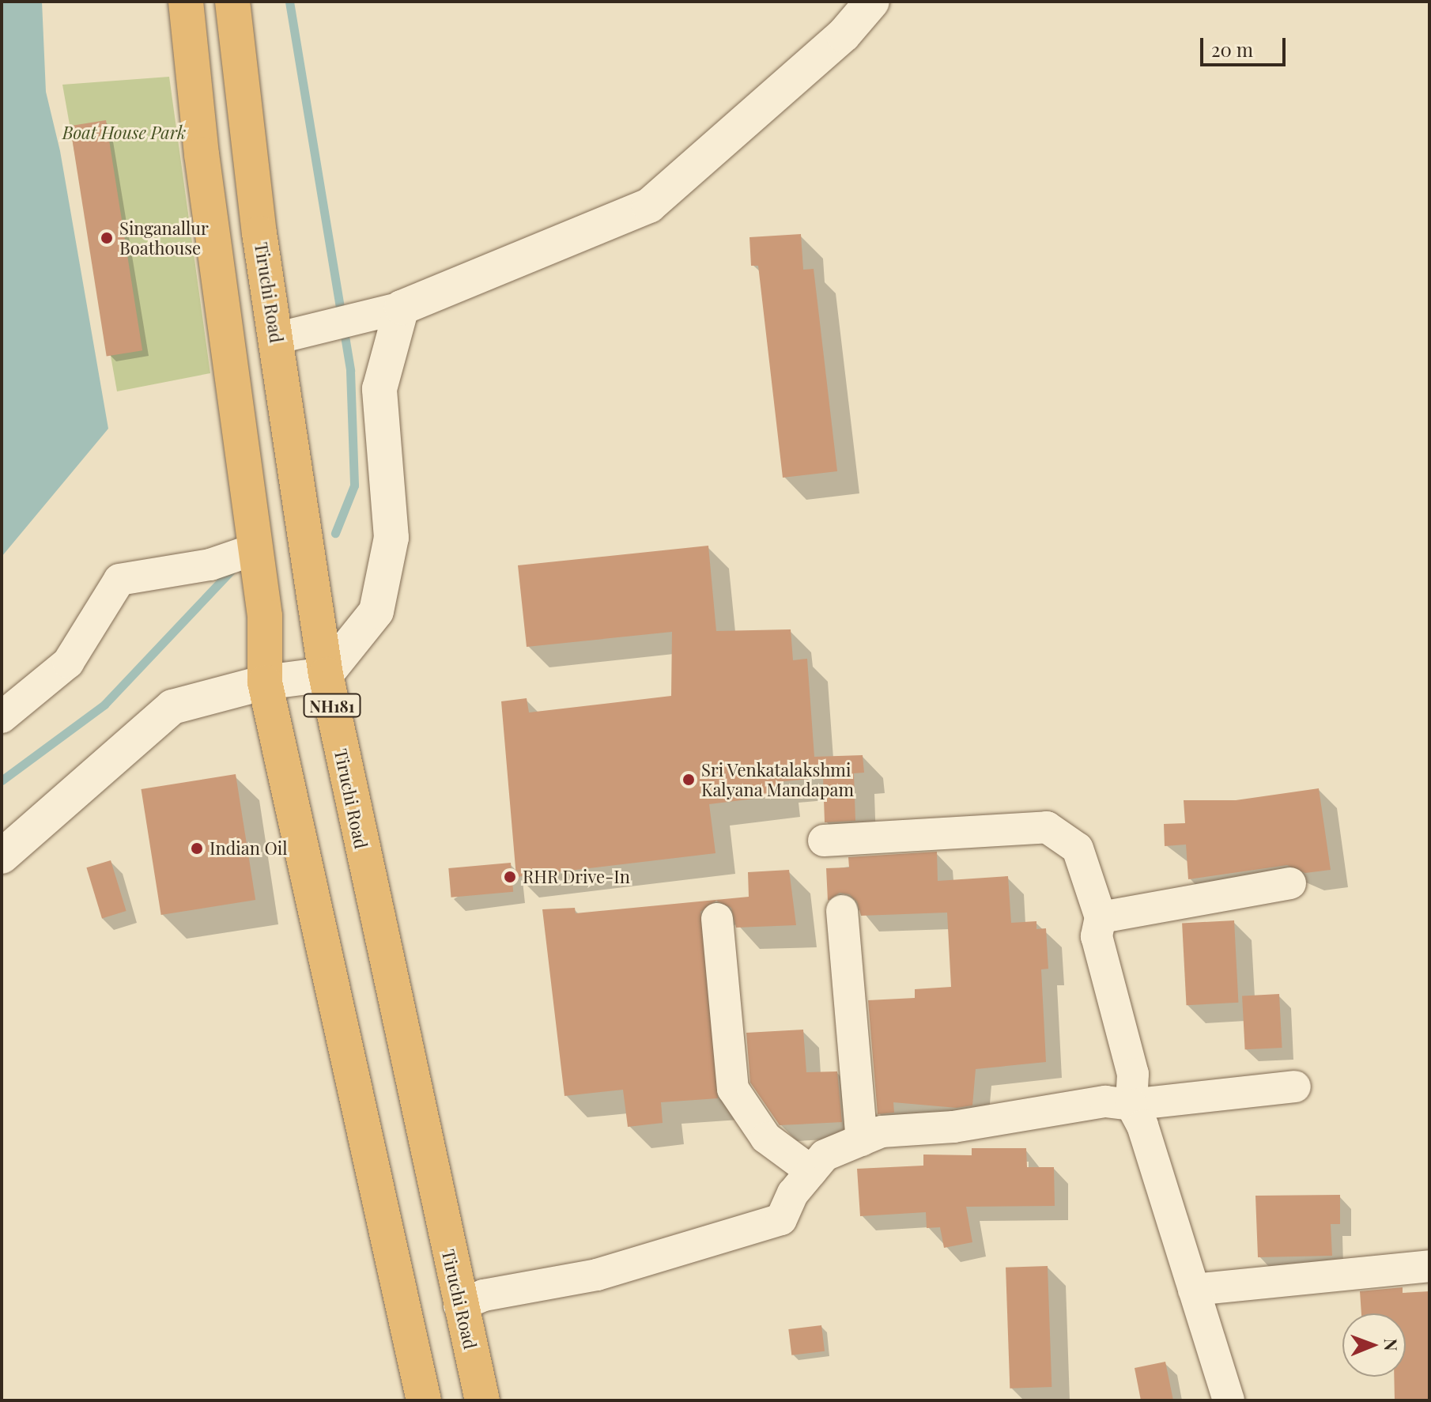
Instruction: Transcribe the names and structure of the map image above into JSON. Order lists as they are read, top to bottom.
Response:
{
  "streets": {
    "highway": ["Tiruchi Road", "NH181"]
  },
  "parks": ["Boat House Park"],
  "places": [
    "Singanallur Boathouse",
    "Sri Venkatalakshmi Kalyana Mandapam",
    "Indian Oil",
    "RHR Drive-In"
  ],
  "scale_bar": "20 m",
  "north": "right"
}
